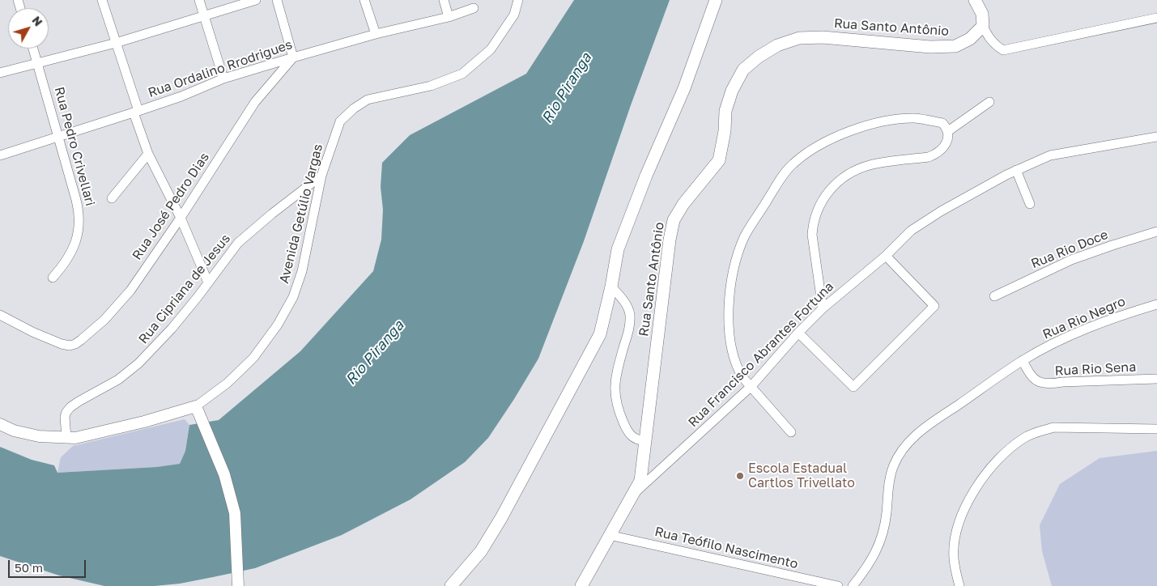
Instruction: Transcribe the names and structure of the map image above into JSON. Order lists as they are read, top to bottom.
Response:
{
  "streets": {
    "main road": ["Rua Santo Antônio"],
    "street": [
      "Rua Ordalino Rrodrigues",
      "Rua Pedro Crivellari",
      "Rua José Pedro Dias",
      "Avenida Getúlio Vargas",
      "Rua Rio Doce",
      "Rua Cipriana de Jesus",
      "Rua Rio Negro",
      "Rua Francisco Abrantes Fortuna",
      "Rua Rio Sena",
      "Rua Teófilo Nascimento"
    ]
  },
  "crossings": [
    ["Rua Santo Antônio", "Rua Francisco Abrantes Fortuna"],
    ["Rua Santo Antônio", "Rua Teófilo Nascimento"],
    ["Rua Ordalino Rrodrigues", "Rua Pedro Crivellari"],
    ["Rua Ordalino Rrodrigues", "Rua José Pedro Dias"],
    ["Avenida Getúlio Vargas", "Rua Cipriana de Jesus"],
    ["Rua Rio Negro", "Rua Rio Sena"]
  ],
  "water": ["Rio Piranga"],
  "places": ["Escola Estadual Cartlos Trivellato"],
  "scale_bar": "50 m",
  "north": "top right"
}
